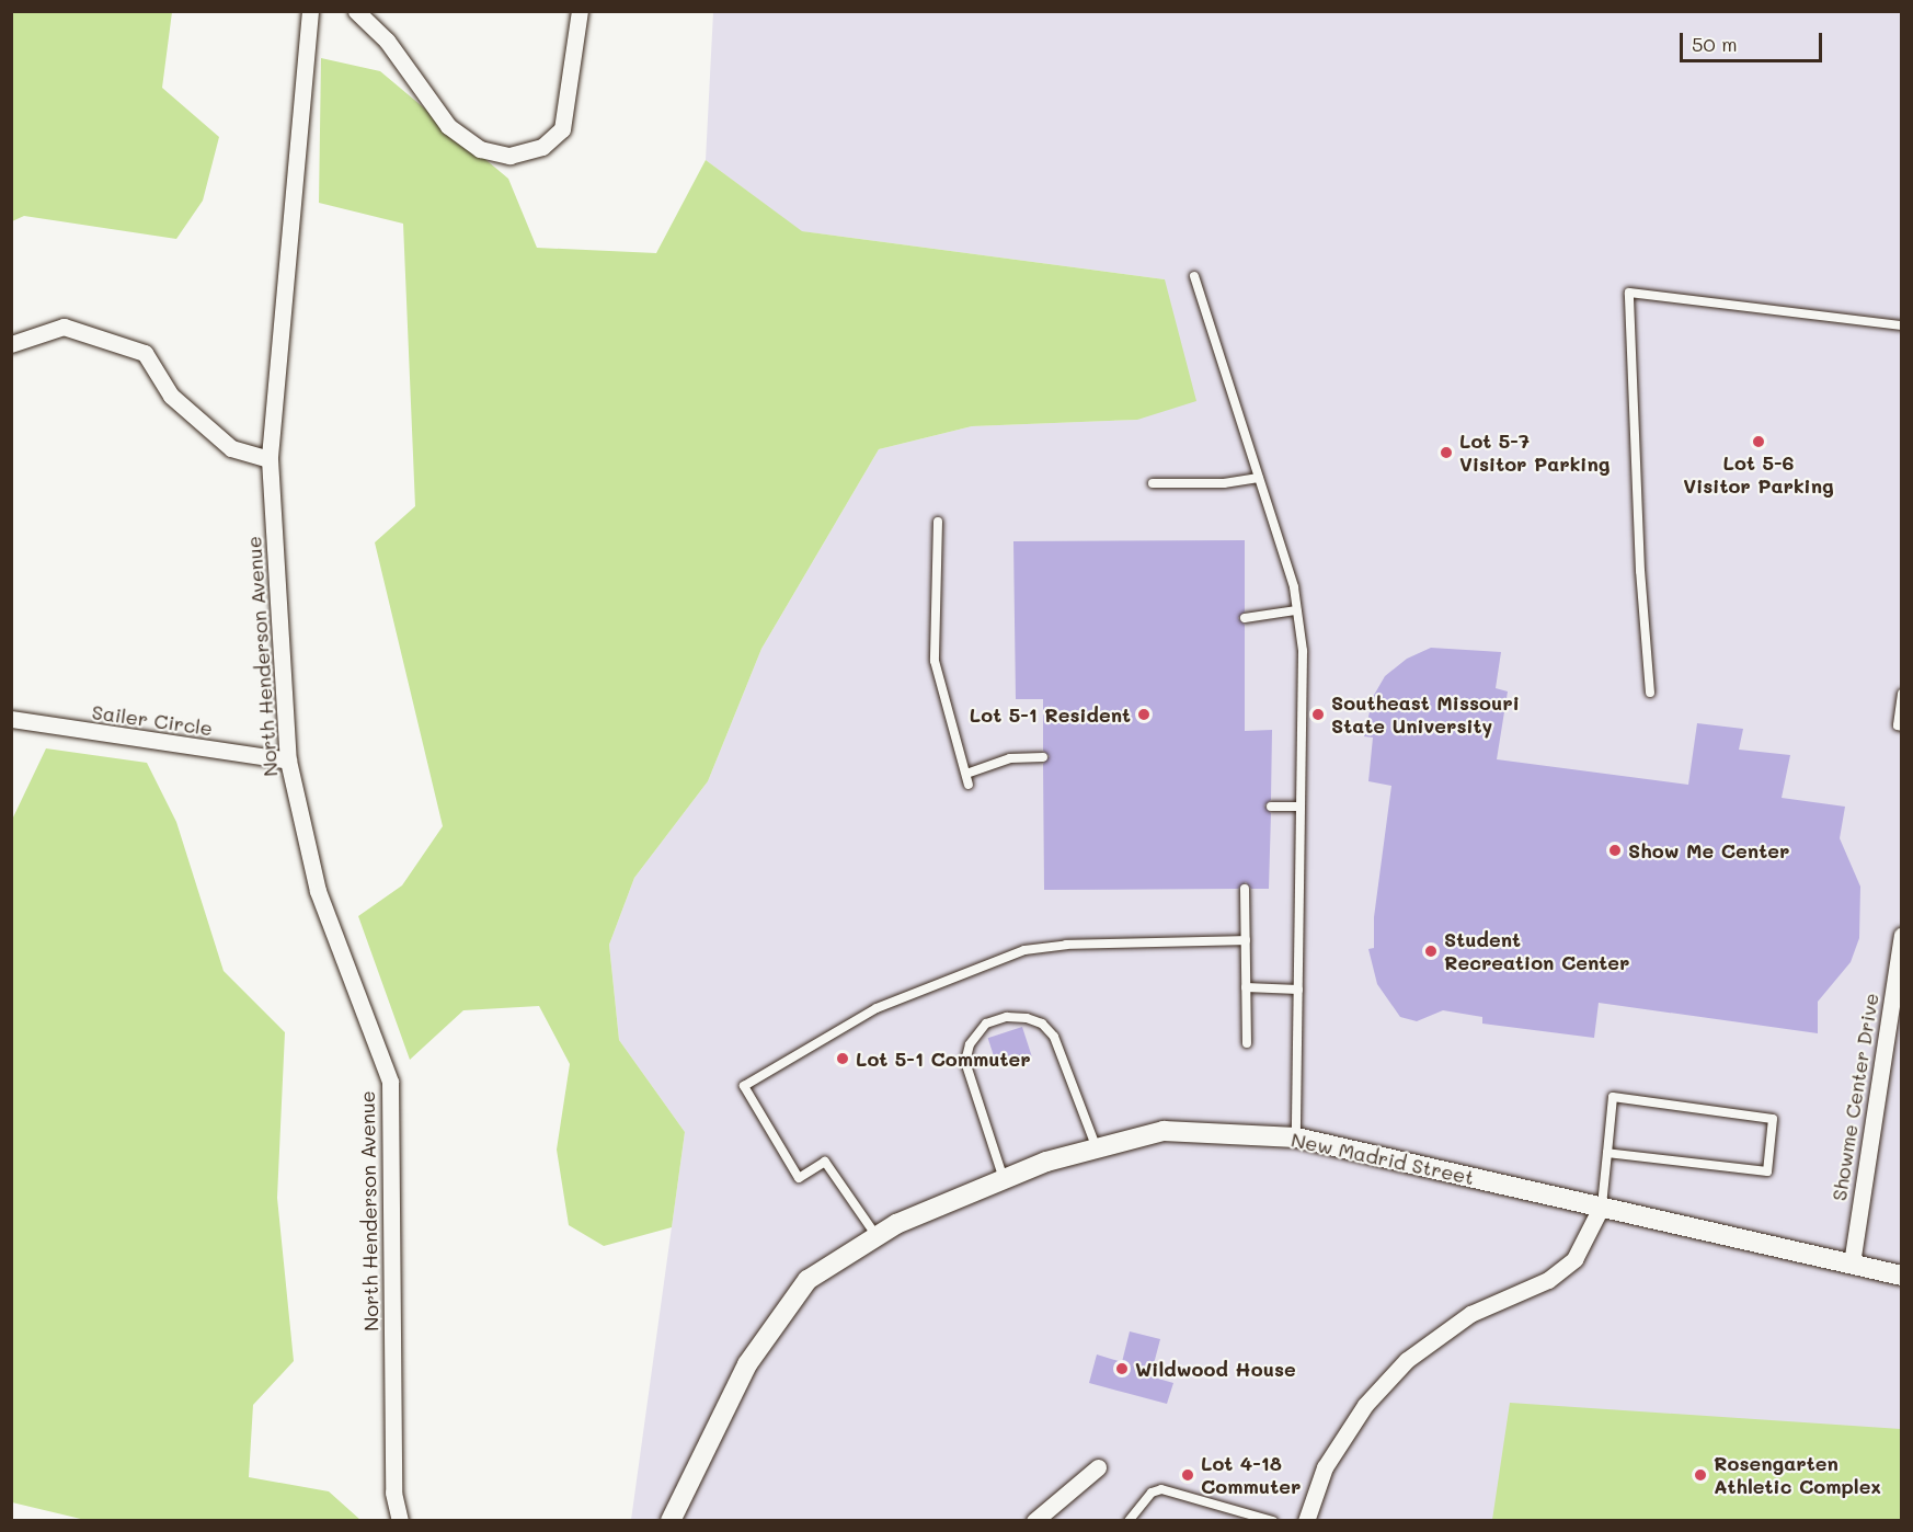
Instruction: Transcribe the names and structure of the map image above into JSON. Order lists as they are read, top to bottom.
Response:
{
  "streets": {
    "street": [
      "North Henderson Avenue",
      "Sailer Circle",
      "Showme Center Drive",
      "New Madrid Street"
    ]
  },
  "crossings": [
    ["North Henderson Avenue", "Sailer Circle"],
    ["Showme Center Drive", "New Madrid Street"]
  ],
  "places": [
    "Lot 5-6 Visitor Parking",
    "Lot 5-7 Visitor Parking",
    "Lot 5-1 Resident",
    "Southeast Missouri State University",
    "Show Me Center",
    "Student Recreation Center",
    "Lot 5-1 Commuter",
    "Wildwood House",
    "Lot 4-18 Commuter",
    "Rosengarten Athletic Complex"
  ],
  "scale_bar": "50 m"
}
